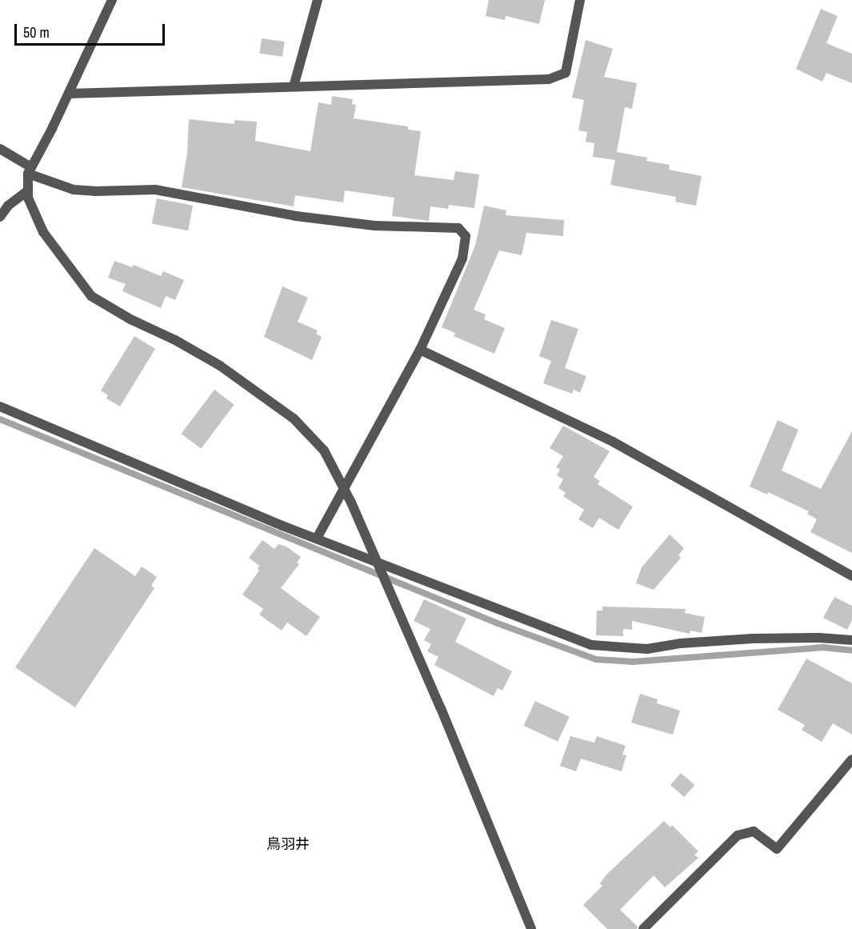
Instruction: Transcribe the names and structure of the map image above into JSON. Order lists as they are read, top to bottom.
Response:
{
  "districts": ["鳥羽井"],
  "scale_bar": "50 m"
}
